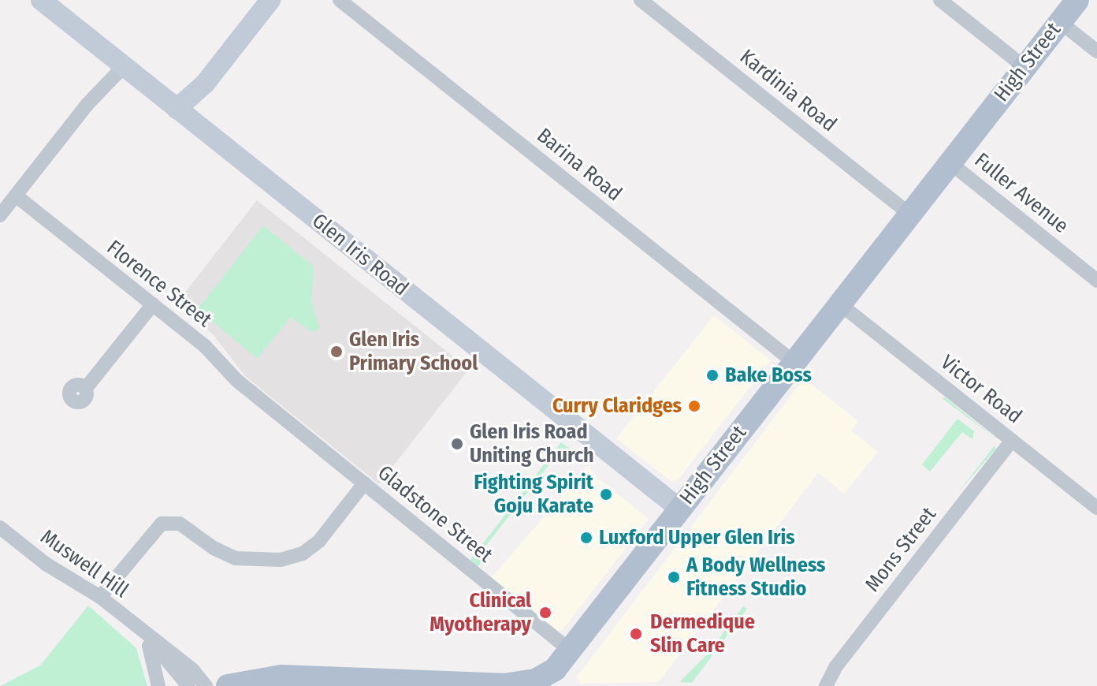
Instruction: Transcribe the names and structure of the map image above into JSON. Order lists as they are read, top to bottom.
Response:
{
  "streets": {
    "main road": ["High Street", "Glen Iris Road"],
    "street": [
      "Kardinia Road",
      "Barina Road",
      "Fuller Avenue",
      "Florence Street",
      "Victor Road",
      "Gladstone Street",
      "Mons Street",
      "Muswell Hill"
    ]
  },
  "crossings": [
    ["High Street", "Kardinia Road"],
    ["High Street", "Barina Road"],
    ["High Street", "Fuller Avenue"],
    ["High Street", "Glen Iris Road"],
    ["High Street", "Victor Road"],
    ["High Street", "Gladstone Street"],
    ["Florence Street", "Gladstone Street"],
    ["Victor Road", "Mons Street"]
  ],
  "places": [
    "Glen Iris Primary School",
    "Bake Boss",
    "Curry Claridges",
    "Glen Iris Road Uniting Church",
    "Fighting Spirit Goju Karate",
    "Luxford Upper Glen Iris",
    "A Body Wellness Fitness Studio",
    "Clinical Myotherapy",
    "Dermedique Slin Care"
  ]
}
